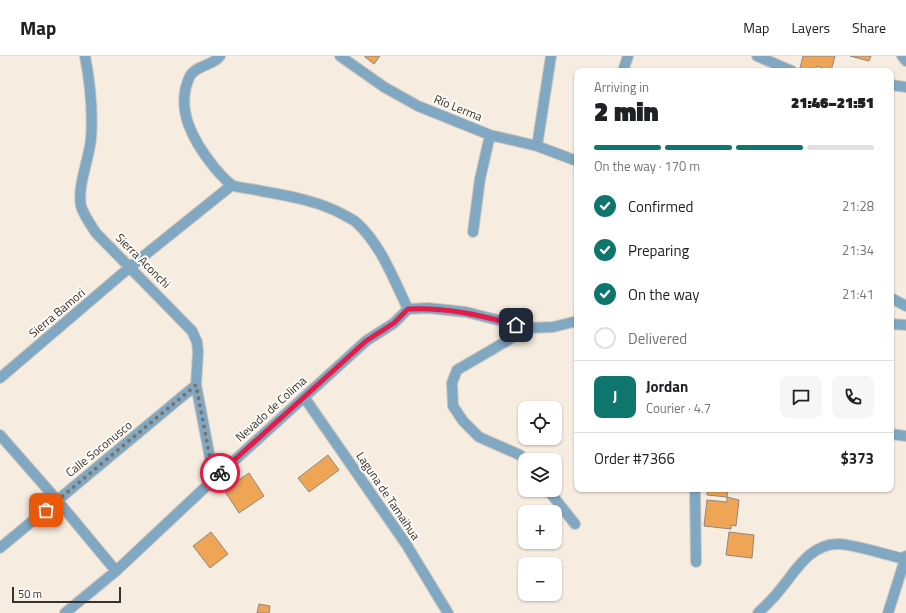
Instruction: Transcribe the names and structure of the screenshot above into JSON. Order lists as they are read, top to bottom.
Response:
{
  "streets": {
    "street": [
      "Río Lerma",
      "Sierra Aconchi",
      "Sierra Bamori",
      "Nevado de Colima",
      "Calle Soconusco",
      "Laguna de Tamaihua"
    ]
  },
  "crossings": [
    ["Sierra Aconchi", "Sierra Bamori"],
    ["Sierra Aconchi", "Nevado de Colima"],
    ["Sierra Aconchi", "Calle Soconusco"],
    ["Nevado de Colima", "Laguna de Tamaihua"]
  ],
  "scale_bar": "50 m",
  "page": {
    "header": "Map",
    "nav": ["Map", "Layers", "Share"],
    "heading": ["2 min", "Arriving in", "21:46–21:51"],
    "panel": [
      "Jordan",
      "Courier · 4.7",
      "Order #7366",
      "$373"
    ],
    "bar": "On the way · 170 m",
    "list": [
      ["Confirmed", "21:28"],
      ["Preparing", "21:34"],
      ["On the way", "21:41"],
      "Delivered"
    ],
    "round": "J",
    "map_buttons": ["+", "−"],
    "scale": "50 m"
  }
}
